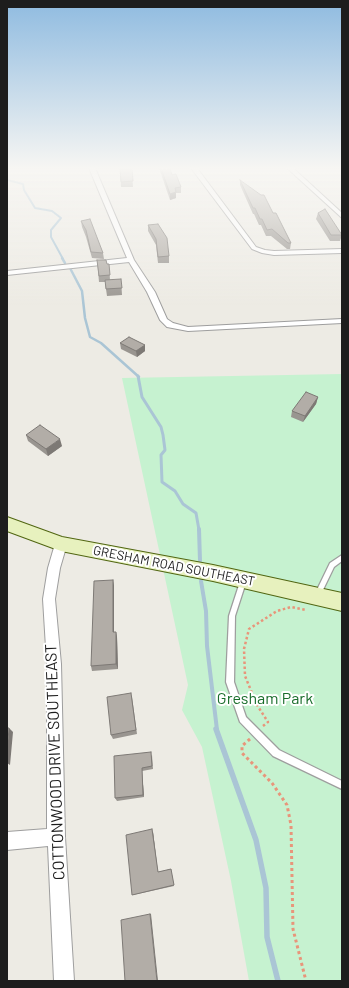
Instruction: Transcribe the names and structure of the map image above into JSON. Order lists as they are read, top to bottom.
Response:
{
  "streets": {
    "street": ["GRESHAM ROAD SOUTHEAST", "COTTONWOOD DRIVE SOUTHEAST"]
  },
  "crossings": [
    ["GRESHAM ROAD SOUTHEAST", "COTTONWOOD DRIVE SOUTHEAST"]
  ],
  "parks": ["Gresham Park"]
}
